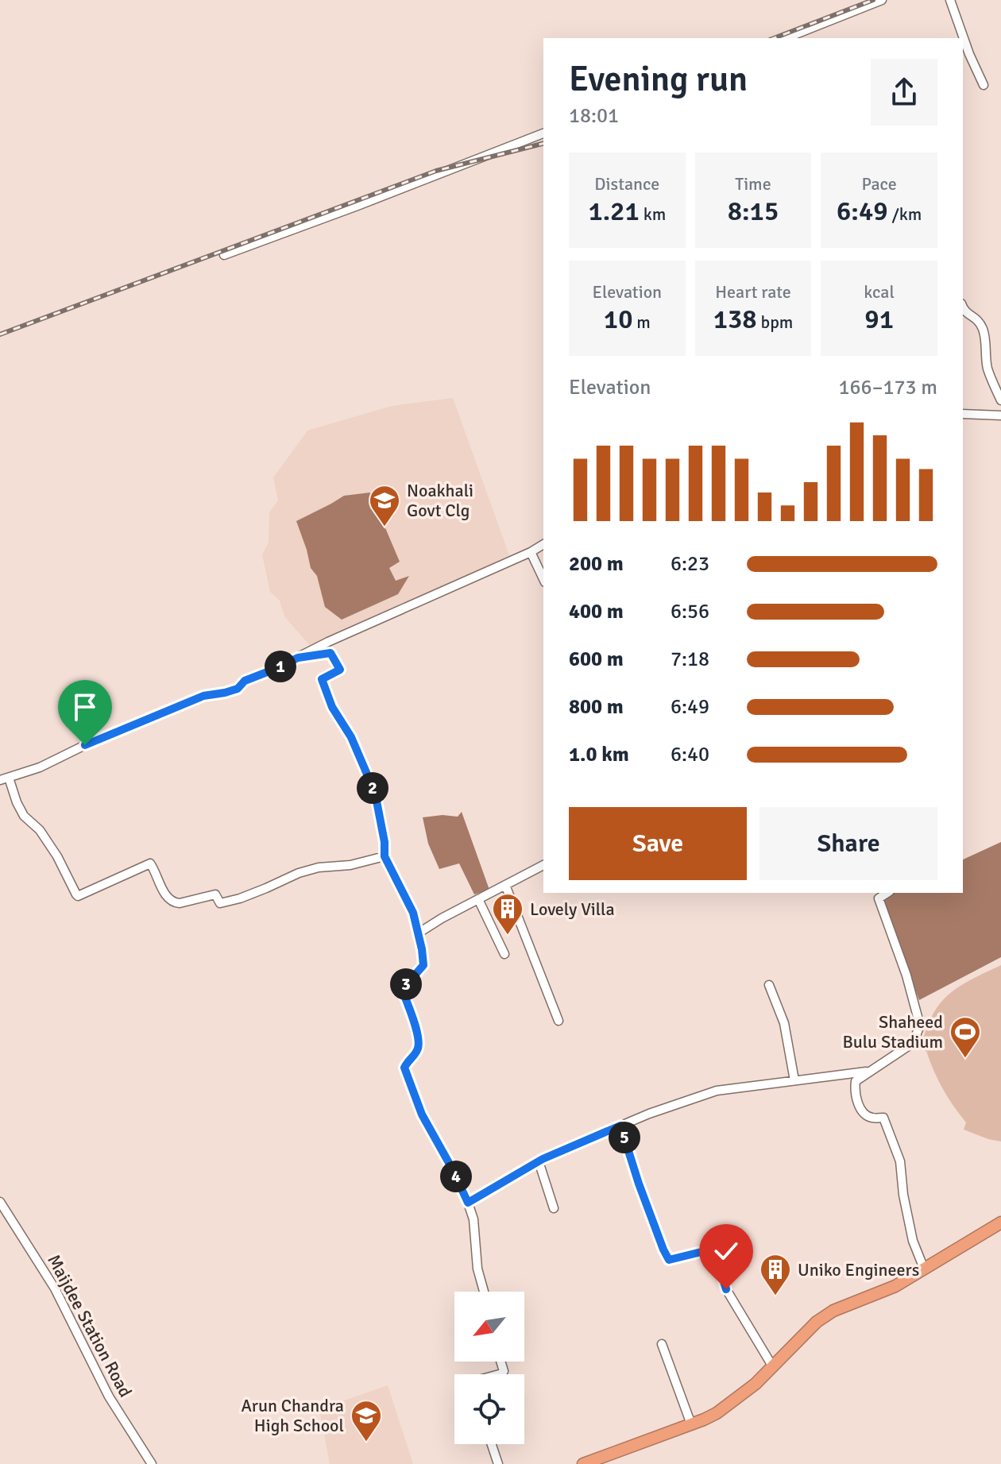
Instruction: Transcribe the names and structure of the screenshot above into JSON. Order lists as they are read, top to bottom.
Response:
{
  "streets": {
    "street": ["Maijdee Station Road"]
  },
  "places": {
    "school or university": ["Noakhali Govt Clg", "Arun Chandra High School"],
    "building": ["Lovely Villa", "Uniko Engineers"],
    "sports": ["Shaheed Bulu Stadium"]
  },
  "north": "bottom left",
  "page": {
    "heading": ["Evening run", "18:01"],
    "stats": [
      ["Distance", "1.21 km"],
      ["Time", "8:15"],
      ["Pace", "6:49 /km"],
      ["Elevation", "10 m"],
      ["Heart rate", "138 bpm"],
      ["kcal", "91"]
    ],
    "chart": ["Elevation", "166–173 m"],
    "list": [
      {
        "name": "200 m",
        "note": "6:23"
      },
      {
        "name": "400 m",
        "note": "6:56"
      },
      {
        "name": "600 m",
        "note": "7:18"
      },
      {
        "name": "800 m",
        "note": "6:49"
      },
      {
        "name": "1.0 km",
        "note": "6:40"
      }
    ],
    "pins": [
      "1",
      "2",
      "3",
      "5",
      "4"
    ],
    "buttons": ["Save", "Share"]
  }
}
